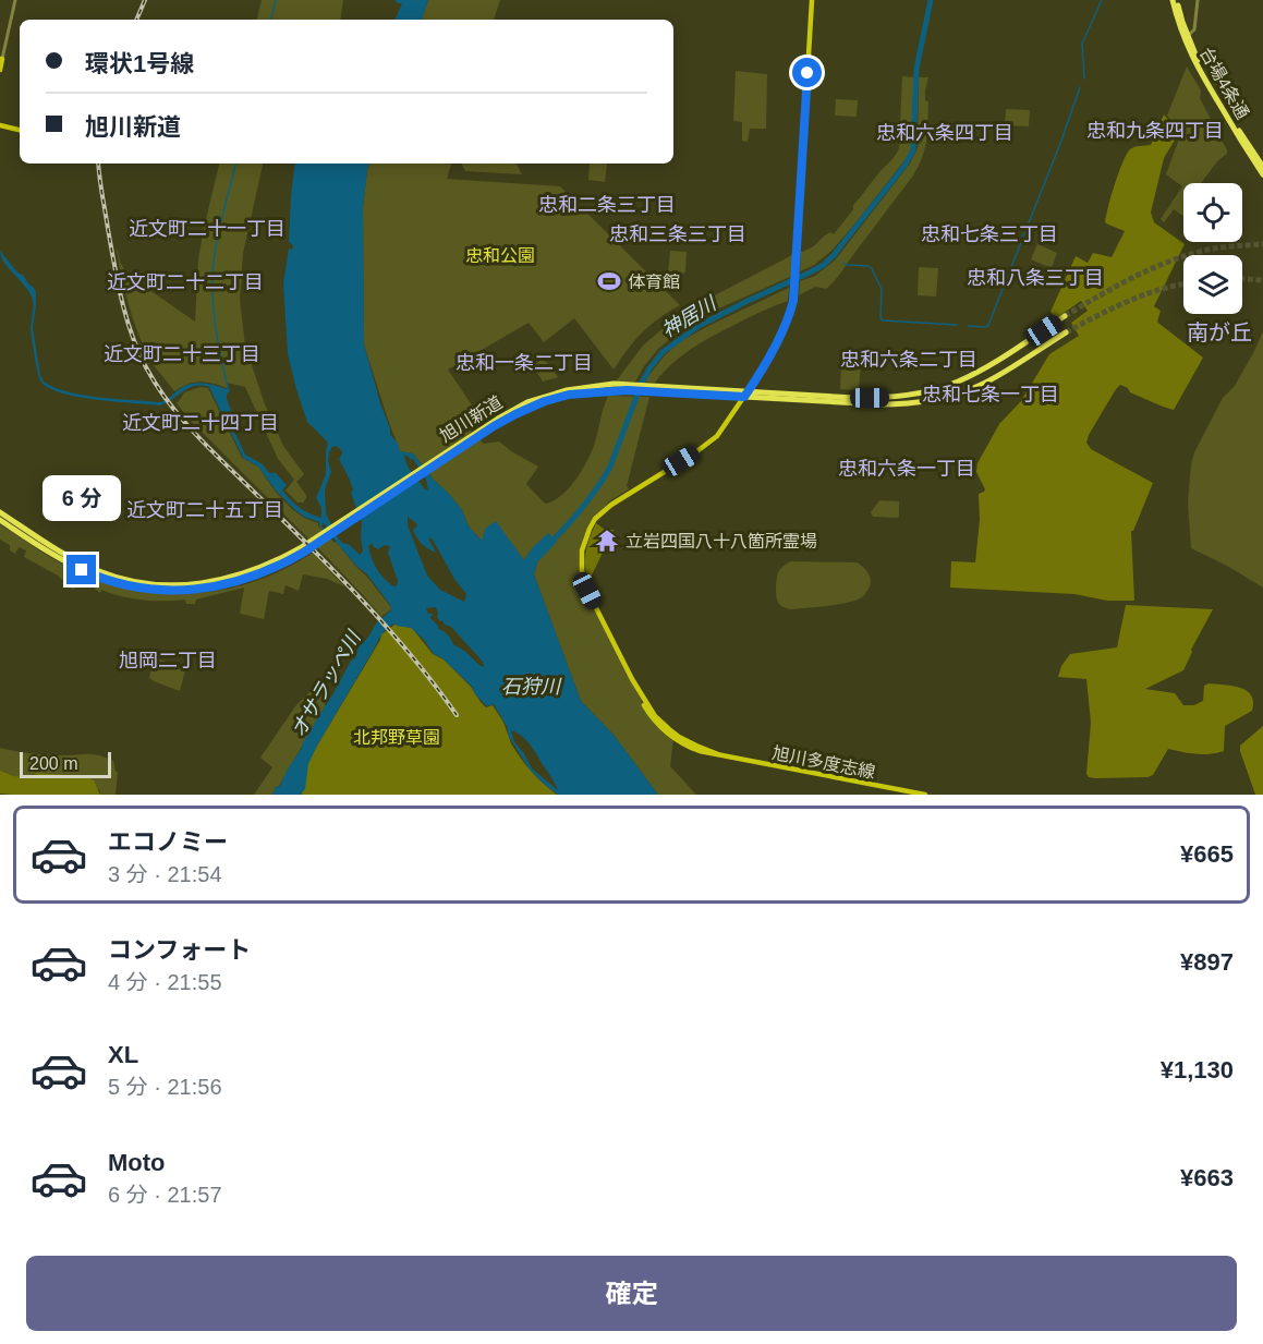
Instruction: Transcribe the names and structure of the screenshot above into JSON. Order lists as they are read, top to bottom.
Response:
{
  "streets": {
    "highway": ["台場4条通", "旭川新道"],
    "main road": ["旭川多度志線"]
  },
  "crossings": [
    ["旭川新道", "旭川多度志線"]
  ],
  "districts": [
    "忠和九条四丁目",
    "忠和六条四丁目",
    "忠和二条三丁目",
    "近文町二十一丁目",
    "忠和三条三丁目",
    "忠和七条三丁目",
    "忠和八条三丁目",
    "近文町二十二丁目",
    "南が丘",
    "近文町二十三丁目",
    "忠和六条二丁目",
    "忠和一条二丁目",
    "忠和七条一丁目",
    "近文町二十四丁目",
    "忠和六条一丁目",
    "近文町二十五丁目",
    "旭岡二丁目"
  ],
  "water": ["神居川", "オサラッペ川", "石狩川"],
  "parks": ["忠和公園", "北邦野草園"],
  "places": {
    "sports": ["体育館"],
    "temple": ["立岩四国八十八箇所霊場"]
  },
  "scale_bar": "200 m",
  "page": {
    "banner": ["環状1号線", "旭川新道"],
    "bubble": "6 分",
    "scale": "200 m",
    "list": [
      {
        "name": "エコノミー",
        "note": "3 分 · 21:54",
        "value": "¥665"
      },
      {
        "name": "コンフォート",
        "note": "4 分 · 21:55",
        "value": "¥897"
      },
      {
        "name": "XL",
        "note": "5 分 · 21:56",
        "value": "¥1,130"
      },
      {
        "name": "Moto",
        "note": "6 分 · 21:57",
        "value": "¥663"
      }
    ],
    "buttons": "確定"
  }
}
